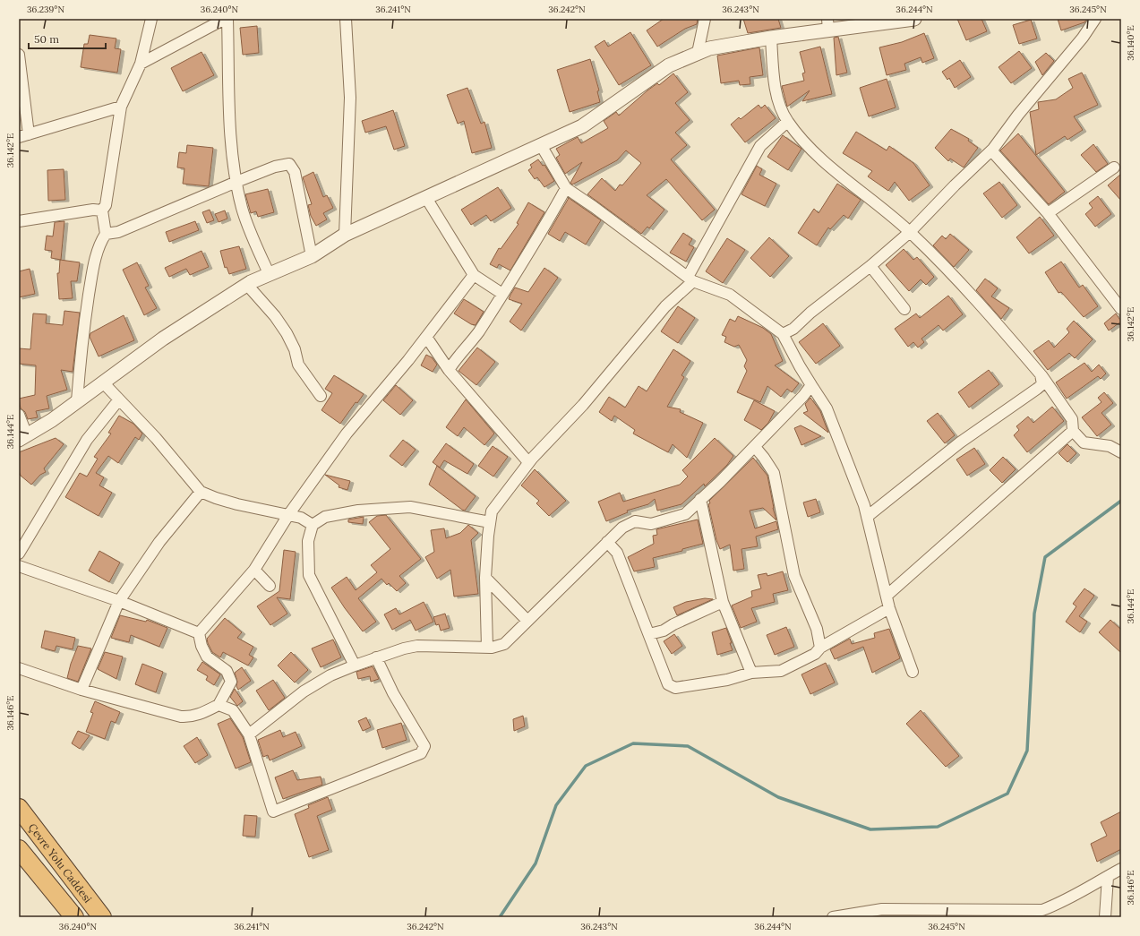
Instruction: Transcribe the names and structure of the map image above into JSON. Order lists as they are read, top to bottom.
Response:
{
  "streets": {
    "highway": ["Çevre Yolu Caddesi"]
  },
  "scale_bar": "50 m",
  "coordinates": [
    "36.239°N",
    "36.240°N",
    "36.241°N",
    "36.242°N",
    "36.243°N",
    "36.244°N",
    "36.245°N",
    "36.140°E",
    "36.142°E",
    "36.144°E",
    "36.146°E"
  ]
}
